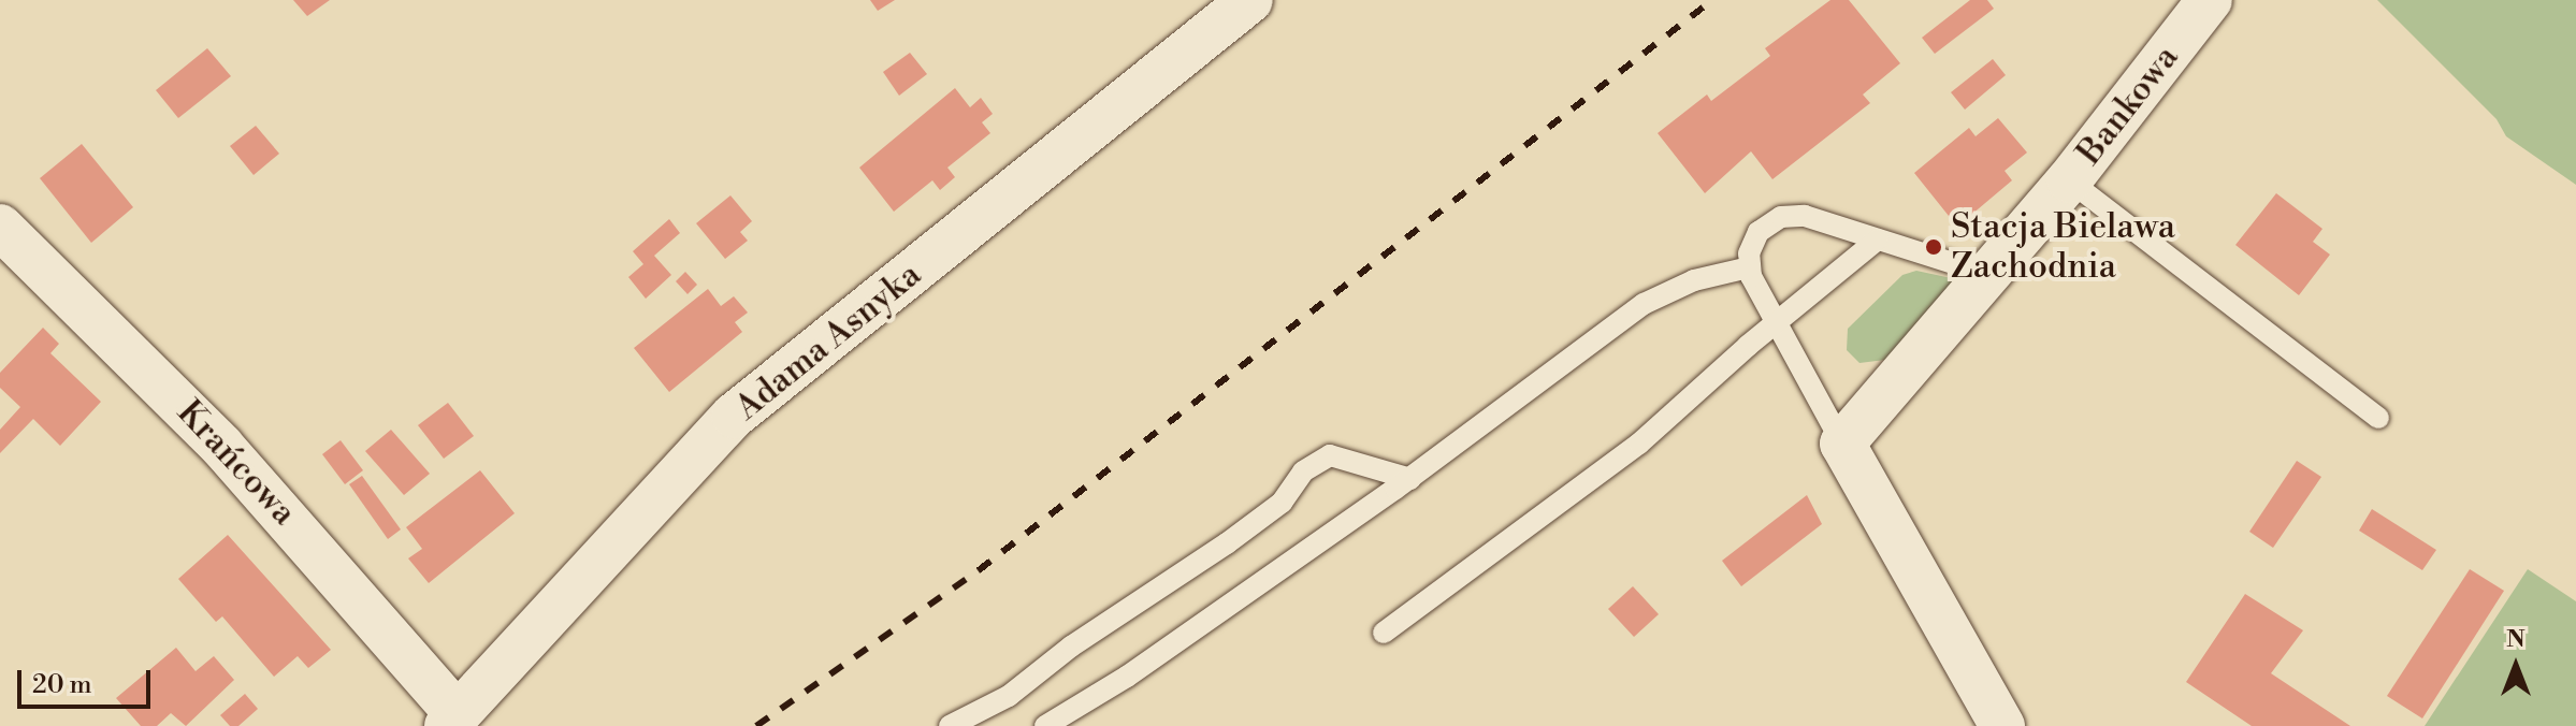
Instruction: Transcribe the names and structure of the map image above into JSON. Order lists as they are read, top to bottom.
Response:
{
  "streets": {
    "street": ["Bankowa", "Adama Asnyka", "Krańcowa"]
  },
  "crossings": [
    ["Adama Asnyka", "Krańcowa"]
  ],
  "places": ["Stacja Bielawa Zachodnia"],
  "scale_bar": "20 m",
  "north": "top"
}
